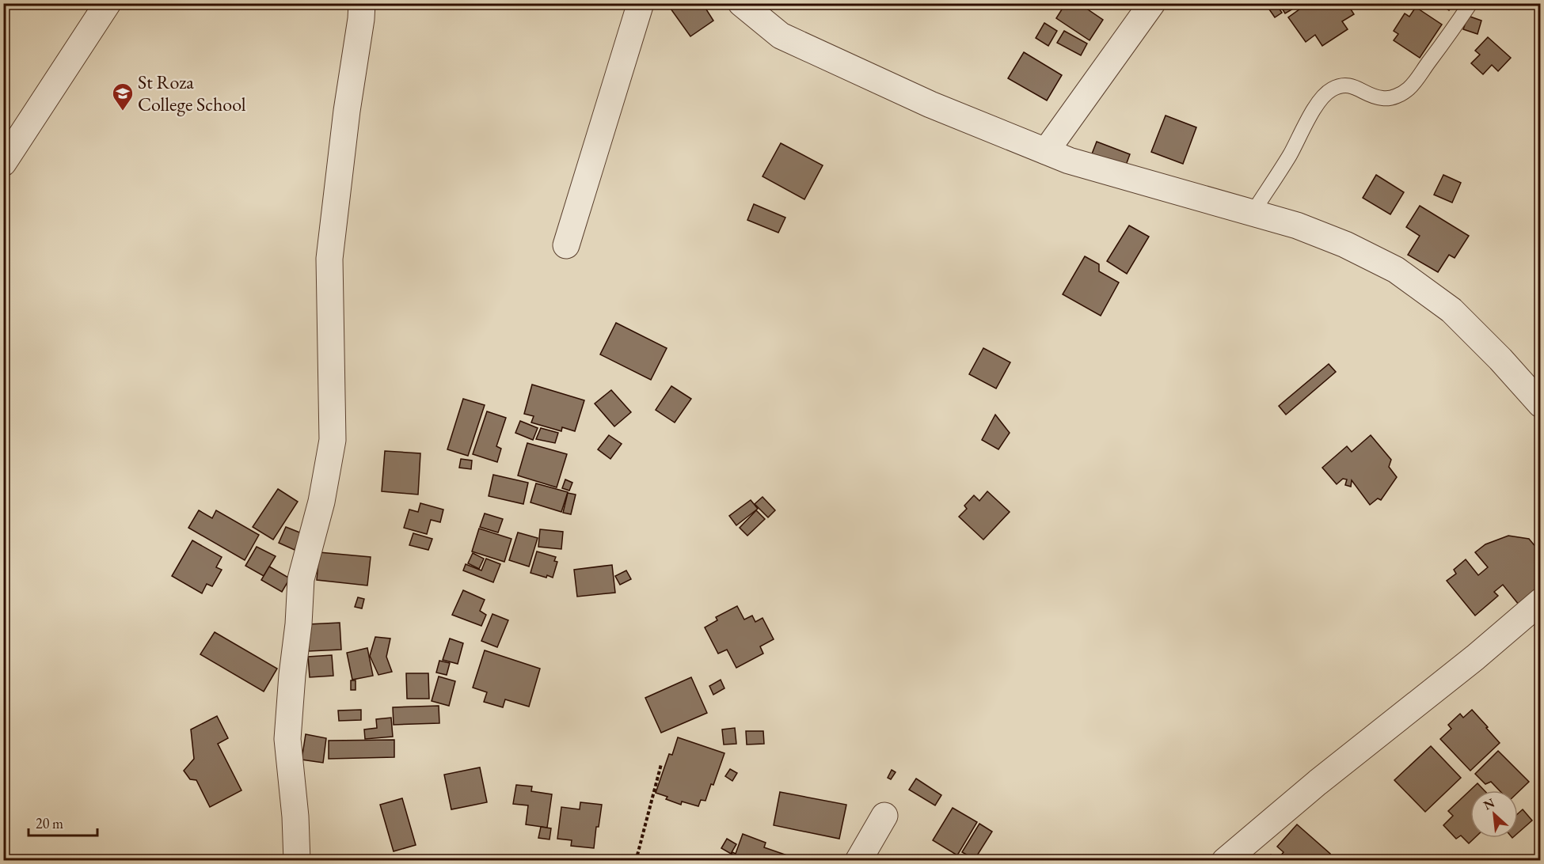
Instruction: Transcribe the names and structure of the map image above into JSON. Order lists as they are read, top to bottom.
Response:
{
  "places": {
    "school or university": ["St Roza College School"]
  },
  "scale_bar": "20 m",
  "north": "top left"
}
